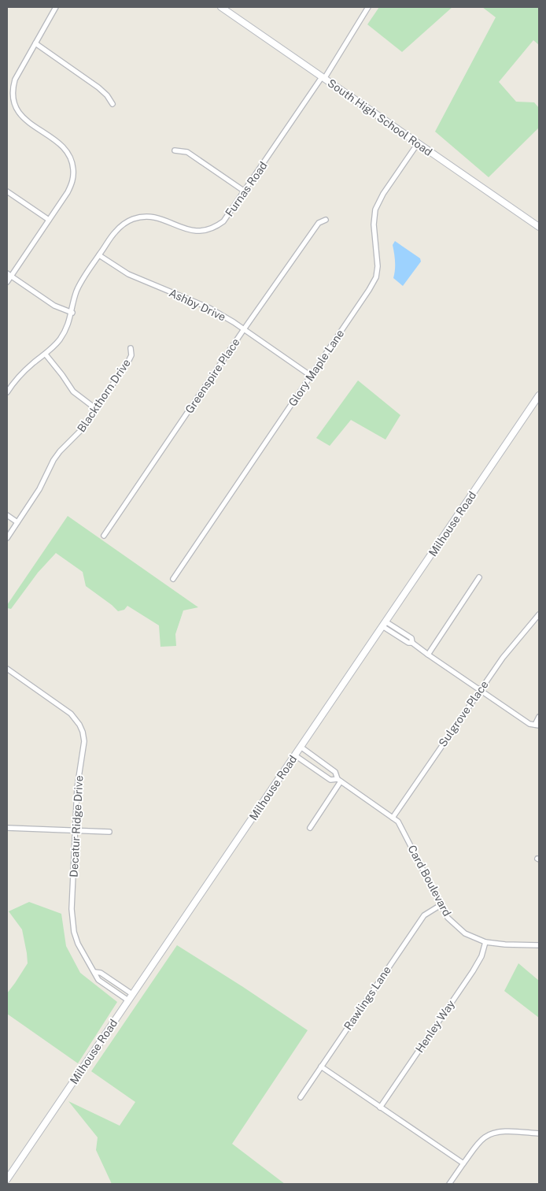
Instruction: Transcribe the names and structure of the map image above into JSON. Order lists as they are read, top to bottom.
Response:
{
  "streets": {
    "street": [
      "South High School Road",
      "Furnas Road",
      "Ashby Drive",
      "Glory Maple Lane",
      "Greenspire Place",
      "Blackthorn Drive",
      "Milhouse Road",
      "Sulgrove Place",
      "Decatur Ridge Drive",
      "Card Boulevard",
      "Rawlings Lane",
      "Henley Way"
    ]
  },
  "crossings": [
    ["South High School Road", "Furnas Road"],
    ["South High School Road", "Glory Maple Lane"],
    ["Furnas Road", "Ashby Drive"],
    ["Ashby Drive", "Glory Maple Lane"],
    ["Ashby Drive", "Greenspire Place"],
    ["Milhouse Road", "Decatur Ridge Drive"],
    ["Milhouse Road", "Card Boulevard"],
    ["Sulgrove Place", "Card Boulevard"],
    ["Card Boulevard", "Rawlings Lane"],
    ["Card Boulevard", "Henley Way"]
  ]
}
